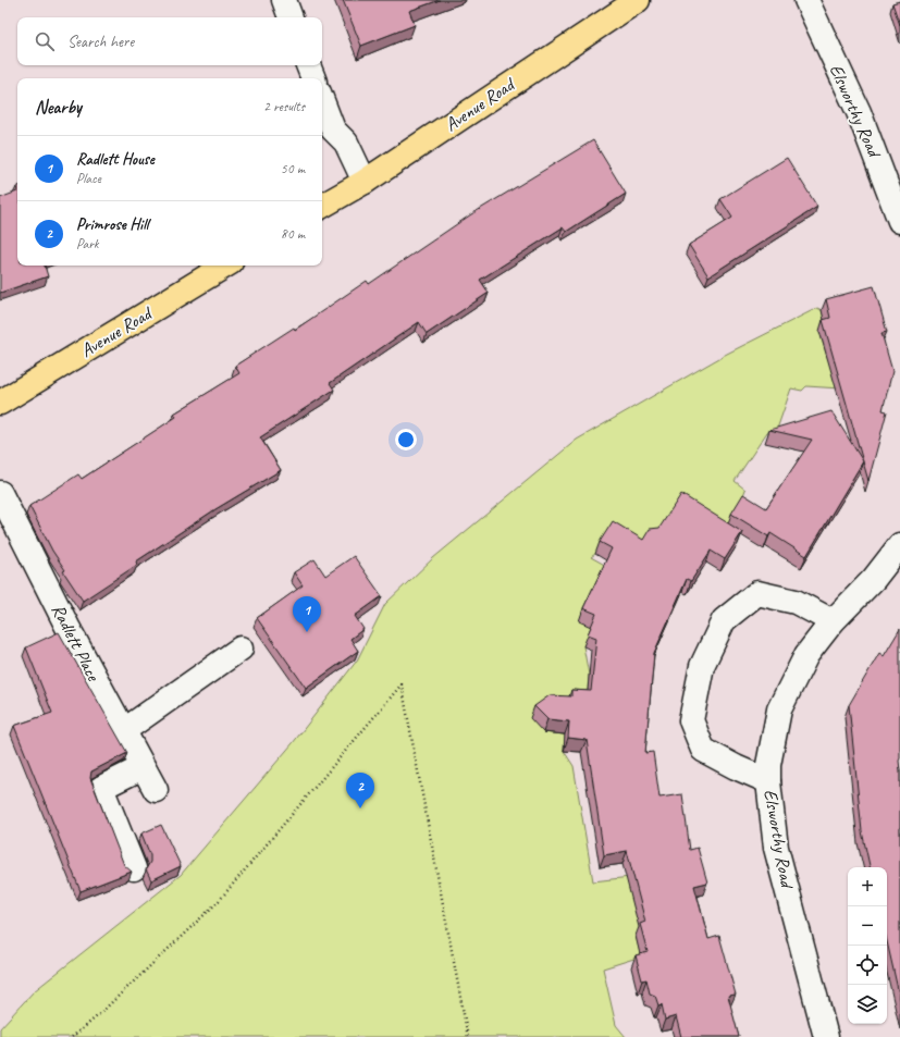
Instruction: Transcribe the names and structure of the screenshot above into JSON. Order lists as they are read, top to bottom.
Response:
{
  "streets": {
    "main road": ["Avenue Road"],
    "street": ["Elsworthy Road", "Radlett Place"]
  },
  "page": {
    "search": "Search here",
    "heading": ["Nearby", "2 results"],
    "list": [
      {
        "mark": "1",
        "name": "Radlett House",
        "note": "Place",
        "value": "50 m"
      },
      {
        "mark": "2",
        "name": "Primrose Hill",
        "note": "Park",
        "value": "80 m"
      }
    ],
    "pins": ["1", "2"],
    "map_buttons": ["+", "−"]
  }
}
